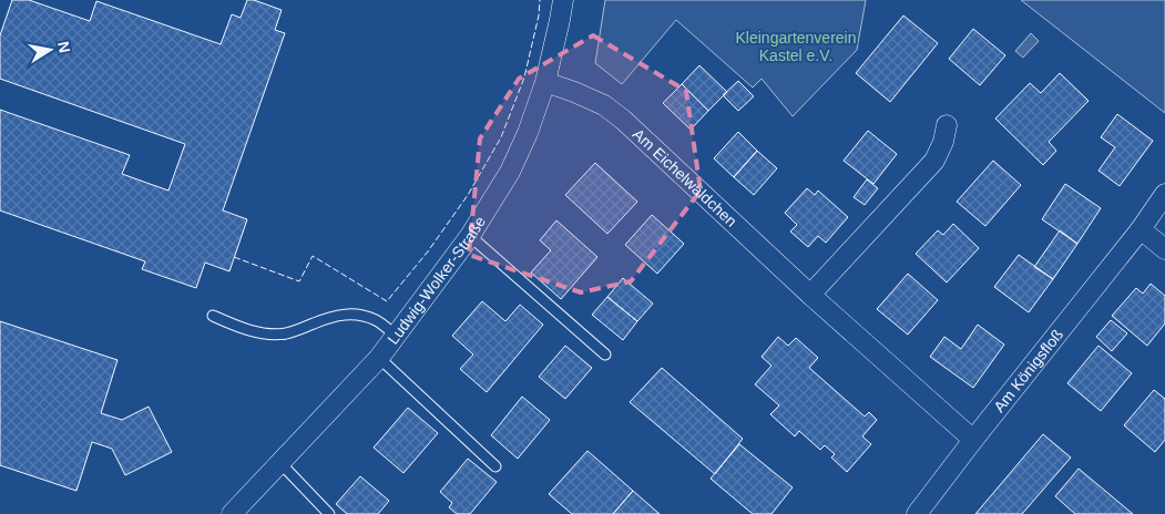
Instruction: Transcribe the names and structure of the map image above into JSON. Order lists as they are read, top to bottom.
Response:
{
  "streets": {
    "street": ["Am Eichelwäldchen", "Ludwig-Wolker-Straße", "Am Königsfloß"]
  },
  "crossings": [
    ["Am Eichelwäldchen", "Ludwig-Wolker-Straße"],
    ["Am Eichelwäldchen", "Am Königsfloß"]
  ],
  "parks": ["Kleingartenverein Kastel e.V."],
  "north": "right"
}
